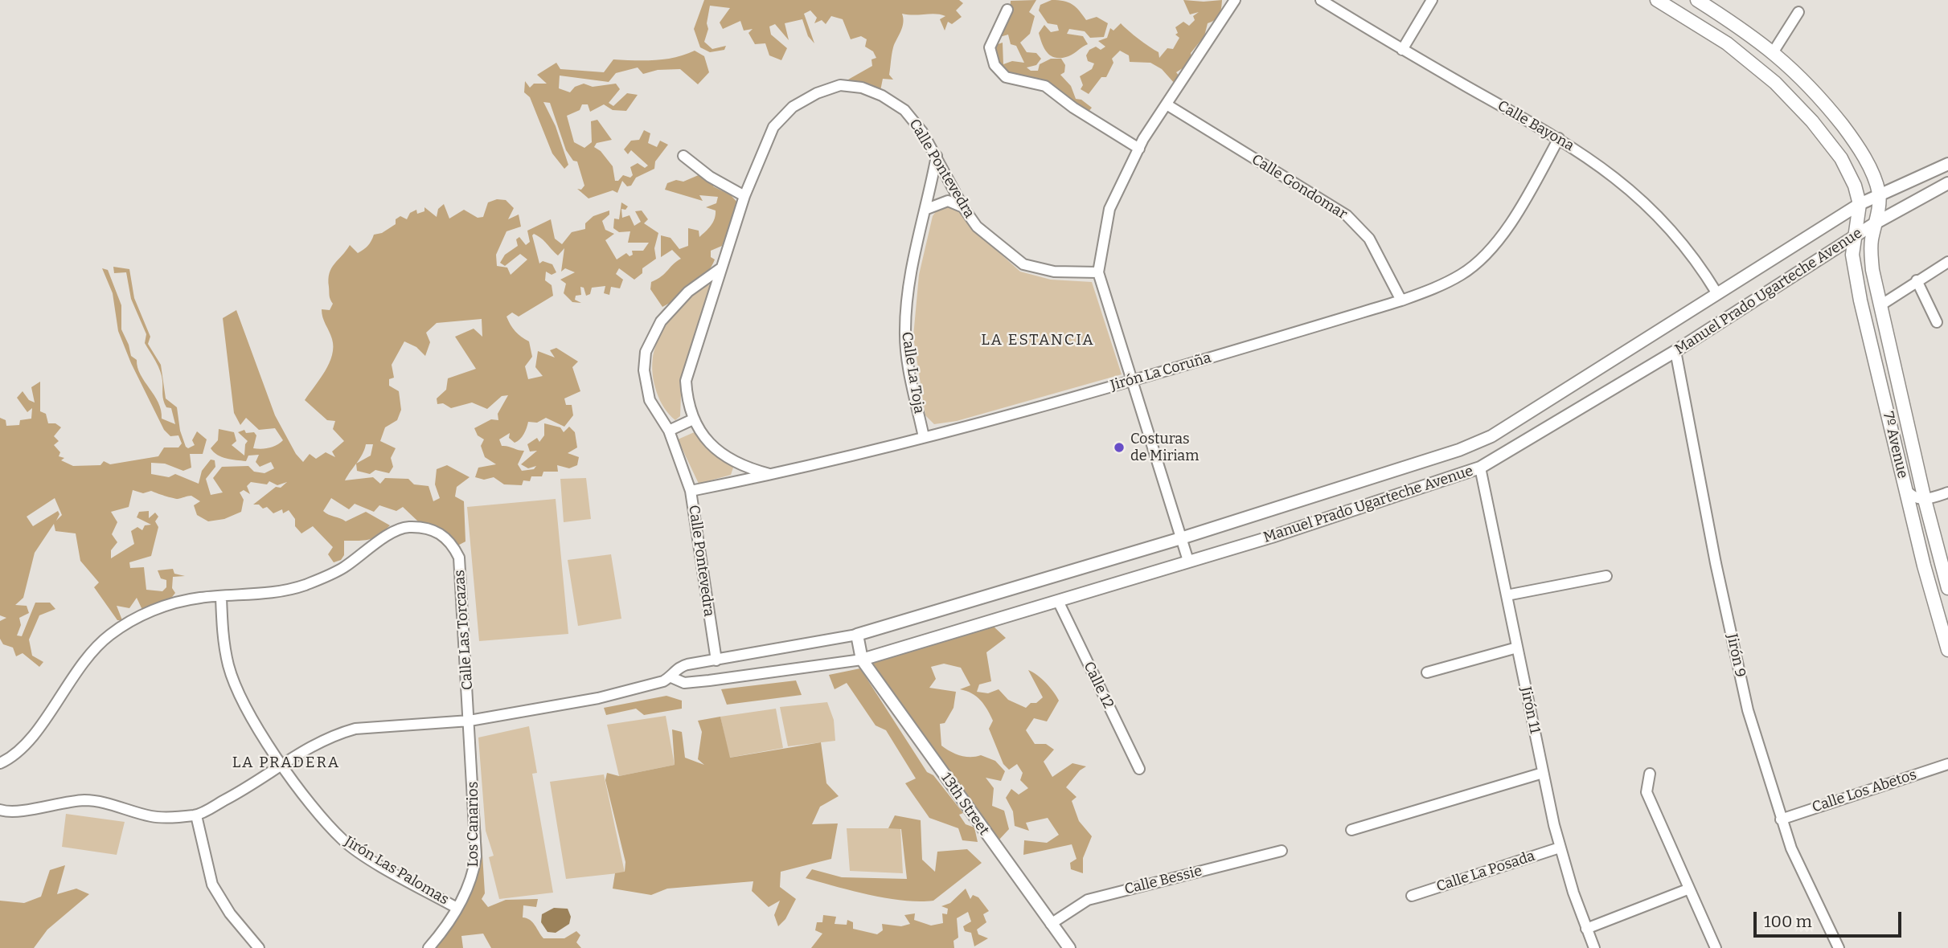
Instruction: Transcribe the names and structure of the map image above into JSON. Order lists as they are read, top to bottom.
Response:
{
  "streets": {
    "main road": ["7º Avenue"],
    "street": [
      "Calle Bayona",
      "Calle Pontevedra",
      "Calle Gondomar",
      "Manuel Prado Ugarteche Avenue",
      "Jirón La Coruña",
      "Calle La Toja",
      "Calle Las Torcazas",
      "Jirón 9",
      "Calle 12",
      "Jirón 11",
      "Calle Los Abetos",
      "13th Street",
      "Los Canarios",
      "Jirón Las Palomas",
      "Calle La Posada",
      "Calle Bessie"
    ]
  },
  "crossings": [
    ["Calle Bayona", "Manuel Prado Ugarteche Avenue"],
    ["Calle Bayona", "Jirón La Coruña"],
    ["Calle Pontevedra", "Jirón La Coruña"],
    ["Calle Pontevedra", "Calle La Toja"],
    ["Calle Gondomar", "Jirón La Coruña"],
    ["Manuel Prado Ugarteche Avenue", "7º Avenue"],
    ["Manuel Prado Ugarteche Avenue", "Jirón 9"],
    ["Manuel Prado Ugarteche Avenue", "Calle 12"],
    ["Manuel Prado Ugarteche Avenue", "Jirón 11"],
    ["Manuel Prado Ugarteche Avenue", "13th Street"],
    ["Jirón La Coruña", "Calle La Toja"],
    ["Calle Las Torcazas", "Los Canarios"],
    ["Calle Las Torcazas", "Jirón Las Palomas"],
    ["Jirón 9", "Calle Los Abetos"],
    ["Jirón 11", "Calle La Posada"],
    ["13th Street", "Calle Bessie"],
    ["Los Canarios", "Jirón Las Palomas"]
  ],
  "districts": ["LA ESTANCIA", "LA PRADERA"],
  "places": ["Costuras de Miriam"],
  "scale_bar": "100 m"
}
